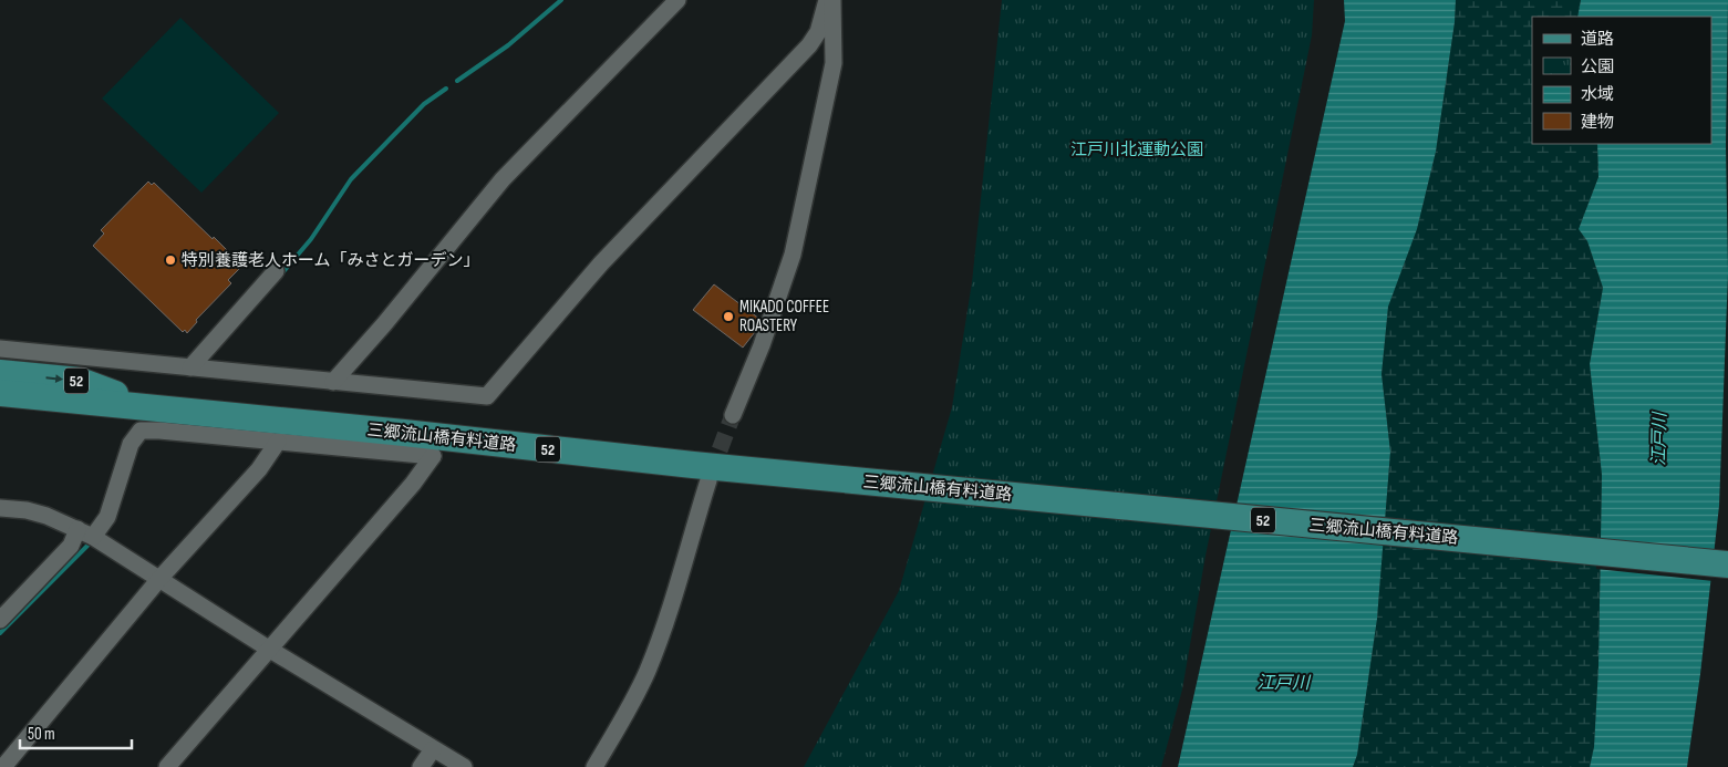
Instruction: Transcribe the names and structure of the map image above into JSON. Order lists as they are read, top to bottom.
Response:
{
  "streets": {
    "main road": ["52", "三郷流山橋有料道路"]
  },
  "water": ["江戸川"],
  "parks": ["江戸川北運動公園"],
  "places": ["特別養護老人ホーム「みさとガーデン」", "MIKADO COFFEE ROASTERY"],
  "legend": [
    "道路",
    "公園",
    "水域",
    "建物"
  ],
  "scale_bar": "50 m"
}
